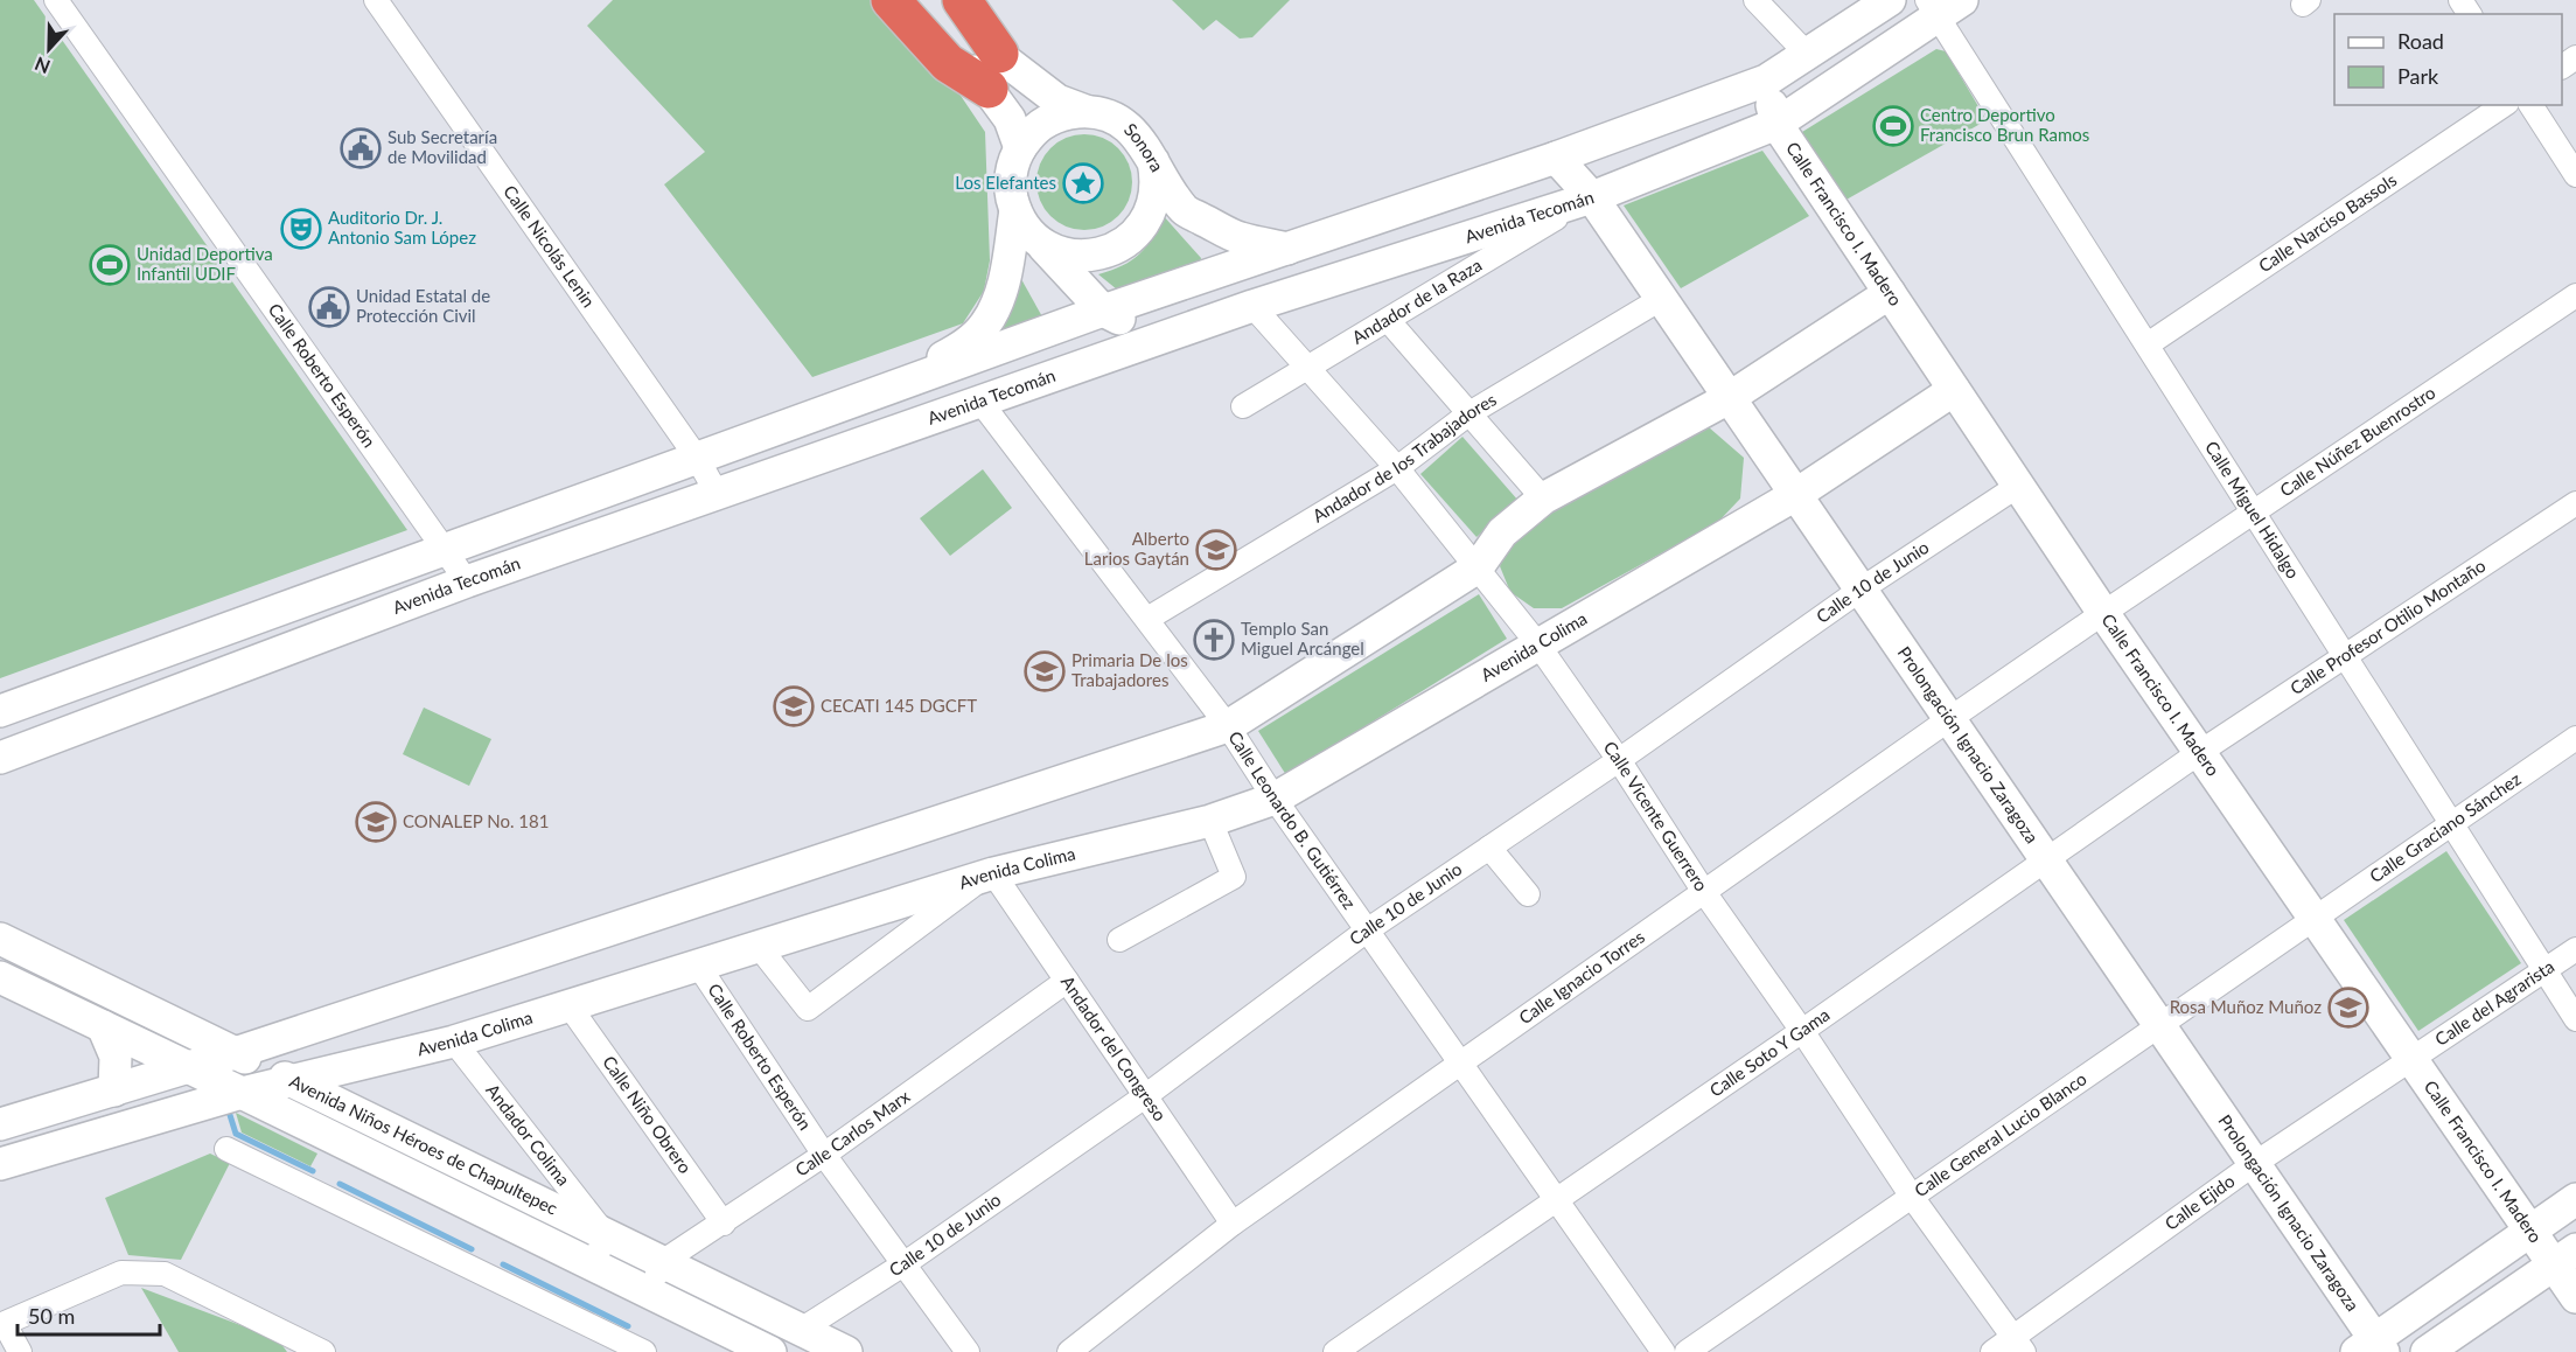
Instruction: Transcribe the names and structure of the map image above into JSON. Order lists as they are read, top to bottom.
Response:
{
  "streets": {
    "street": [
      "Sonora",
      "Avenida Tecomán",
      "Calle Francisco I. Madero",
      "Calle Narciso Bassols",
      "Calle Nicolás Lenin",
      "Andador de la Raza",
      "Calle Roberto Esperón",
      "Calle Núñez Buenrostro",
      "Andador de los Trabajadores",
      "Calle Miguel Hidalgo",
      "Calle 10 de Junio",
      "Calle Profesor Otilio Montaño",
      "Avenida Colima",
      "Prolongación Ignacio Zaragoza",
      "Calle Vicente Guerrero",
      "Calle Leonardo B. Gutiérrez",
      "Calle Graciano Sánchez",
      "Calle Ignacio Torres",
      "Calle del Agrarista",
      "Andador del Congreso",
      "Calle Soto Y Gama",
      "Calle Niño Obrero",
      "Calle Carlos Marx",
      "Andador Colima",
      "Calle General Lucio Blanco",
      "Avenida Niños Héroes de Chapultepec",
      "Calle Ejido"
    ]
  },
  "crossings": [
    ["Sonora", "Avenida Tecomán"],
    ["Avenida Tecomán", "Calle Francisco I. Madero"],
    ["Avenida Tecomán", "Calle Nicolás Lenin"],
    ["Avenida Tecomán", "Andador de la Raza"],
    ["Avenida Tecomán", "Calle Roberto Esperón"],
    ["Avenida Tecomán", "Calle Miguel Hidalgo"],
    ["Avenida Tecomán", "Prolongación Ignacio Zaragoza"],
    ["Avenida Tecomán", "Calle Vicente Guerrero"],
    ["Avenida Tecomán", "Calle Leonardo B. Gutiérrez"],
    ["Calle Francisco I. Madero", "Calle Núñez Buenrostro"],
    ["Calle Francisco I. Madero", "Calle 10 de Junio"],
    ["Calle Francisco I. Madero", "Calle Profesor Otilio Montaño"],
    ["Calle Francisco I. Madero", "Avenida Colima"],
    ["Calle Francisco I. Madero", "Calle Graciano Sánchez"],
    ["Calle Francisco I. Madero", "Calle Ignacio Torres"],
    ["Calle Francisco I. Madero", "Calle del Agrarista"],
    ["Calle Francisco I. Madero", "Calle Soto Y Gama"],
    ["Calle Francisco I. Madero", "Calle General Lucio Blanco"],
    ["Calle Francisco I. Madero", "Calle Ejido"],
    ["Calle Narciso Bassols", "Calle Miguel Hidalgo"],
    ["Andador de la Raza", "Prolongación Ignacio Zaragoza"],
    ["Andador de la Raza", "Calle Vicente Guerrero"],
    ["Calle Roberto Esperón", "Calle 10 de Junio"],
    ["Calle Roberto Esperón", "Avenida Colima"],
    ["Calle Roberto Esperón", "Calle Carlos Marx"],
    ["Calle Núñez Buenrostro", "Calle Miguel Hidalgo"],
    ["Calle Núñez Buenrostro", "Calle Ignacio Torres"],
    ["Andador de los Trabajadores", "Prolongación Ignacio Zaragoza"],
    ["Andador de los Trabajadores", "Calle Vicente Guerrero"],
    ["Andador de los Trabajadores", "Calle Leonardo B. Gutiérrez"],
    ["Calle Miguel Hidalgo", "Calle Profesor Otilio Montaño"],
    ["Calle Miguel Hidalgo", "Calle Graciano Sánchez"],
    ["Calle Miguel Hidalgo", "Calle del Agrarista"],
    ["Calle 10 de Junio", "Prolongación Ignacio Zaragoza"],
    ["Calle 10 de Junio", "Calle Vicente Guerrero"],
    ["Calle 10 de Junio", "Calle Leonardo B. Gutiérrez"],
    ["Calle 10 de Junio", "Andador del Congreso"],
    ["Calle 10 de Junio", "Avenida Niños Héroes de Chapultepec"],
    ["Calle Profesor Otilio Montaño", "Calle Soto Y Gama"],
    ["Avenida Colima", "Prolongación Ignacio Zaragoza"],
    ["Avenida Colima", "Calle Vicente Guerrero"],
    ["Avenida Colima", "Calle Leonardo B. Gutiérrez"],
    ["Avenida Colima", "Andador del Congreso"],
    ["Avenida Colima", "Calle Niño Obrero"],
    ["Avenida Colima", "Andador Colima"],
    ["Avenida Colima", "Avenida Niños Héroes de Chapultepec"],
    ["Prolongación Ignacio Zaragoza", "Calle Ignacio Torres"],
    ["Prolongación Ignacio Zaragoza", "Calle Soto Y Gama"],
    ["Prolongación Ignacio Zaragoza", "Calle General Lucio Blanco"],
    ["Prolongación Ignacio Zaragoza", "Calle Ejido"],
    ["Calle Vicente Guerrero", "Calle Ignacio Torres"],
    ["Calle Vicente Guerrero", "Calle Soto Y Gama"],
    ["Calle Vicente Guerrero", "Calle General Lucio Blanco"],
    ["Calle Vicente Guerrero", "Calle Ejido"],
    ["Calle Leonardo B. Gutiérrez", "Calle Ignacio Torres"],
    ["Calle Leonardo B. Gutiérrez", "Calle Soto Y Gama"],
    ["Calle Graciano Sánchez", "Calle General Lucio Blanco"],
    ["Calle Ignacio Torres", "Andador del Congreso"],
    ["Calle del Agrarista", "Calle Ejido"],
    ["Andador del Congreso", "Calle Carlos Marx"],
    ["Calle Niño Obrero", "Calle Carlos Marx"],
    ["Calle Carlos Marx", "Avenida Niños Héroes de Chapultepec"],
    ["Andador Colima", "Avenida Niños Héroes de Chapultepec"]
  ],
  "places": {
    "sports": ["Centro Deportivo Francisco Brun Ramos", "Unidad Deportiva Infantil UDIF"],
    "public building": ["Sub Secretaría de Movilidad", "Unidad Estatal de Protección Civil"],
    "place": ["Los Elefantes"],
    "theatre": ["Auditorio Dr. J. Antonio Sam López"],
    "school or university": [
      "Alberto Larios Gaytán",
      "Primaria De los Trabajadores",
      "CECATI 145 DGCFT",
      "CONALEP No. 181",
      "Rosa Muñoz Muñoz"
    ],
    "church": ["Templo San Miguel Arcángel"]
  },
  "legend": ["Road", "Park"],
  "scale_bar": "50 m",
  "north": "bottom"
}
